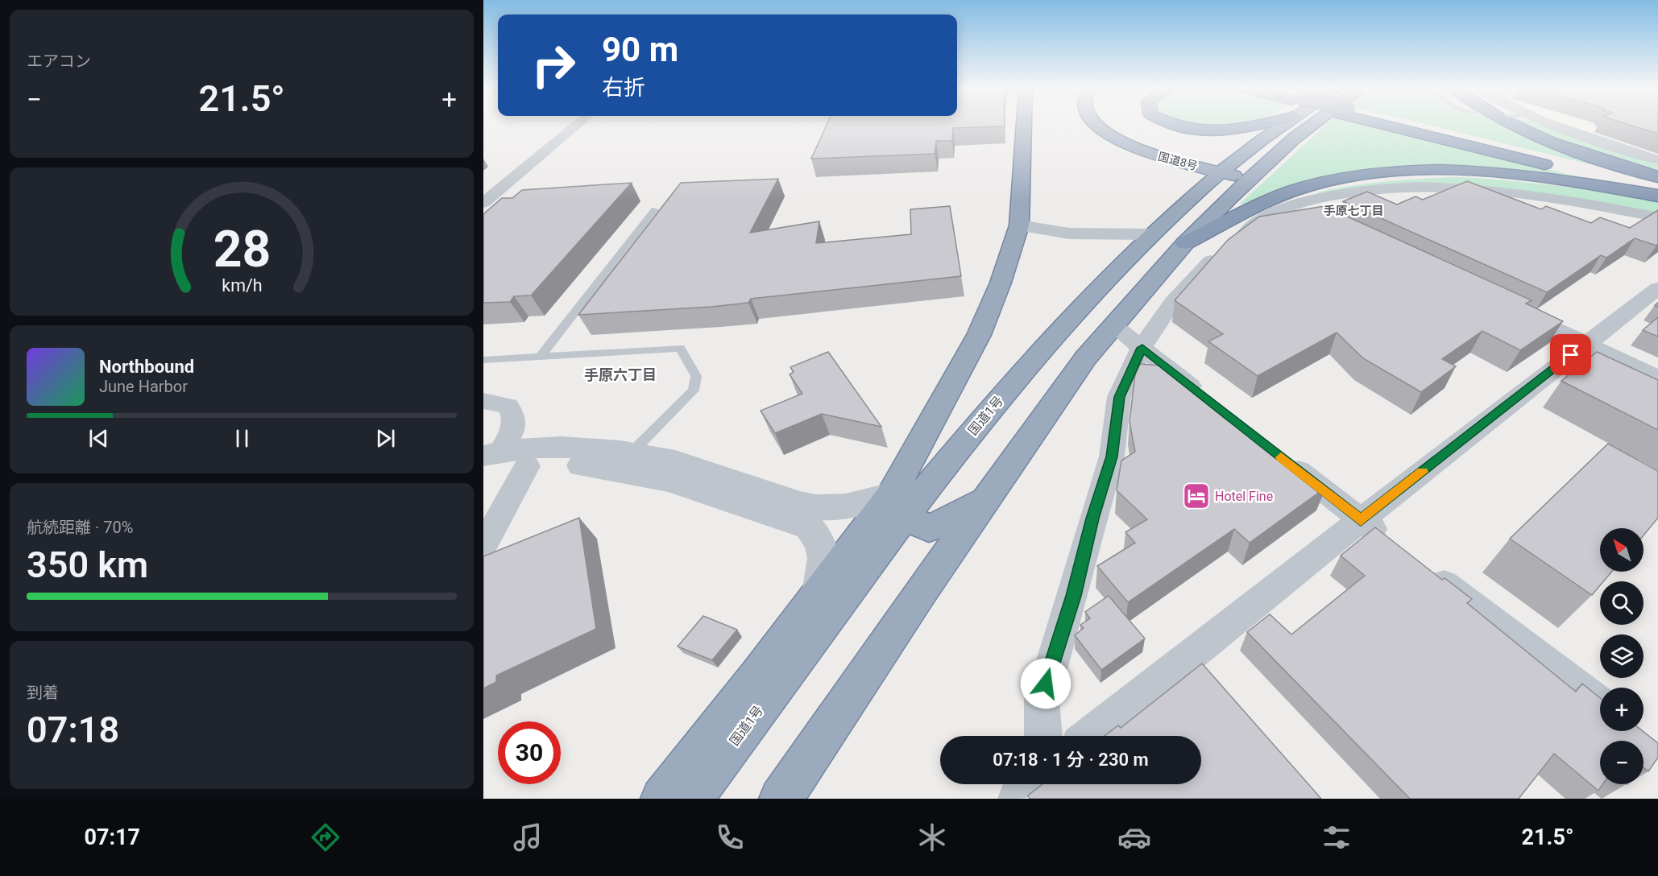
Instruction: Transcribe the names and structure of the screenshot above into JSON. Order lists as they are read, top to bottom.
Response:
{
  "streets": {
    "highway": ["国道8号", "国道1号"]
  },
  "crossings": [
    ["国道8号", "国道1号"]
  ],
  "districts": ["手原七丁目", "手原六丁目"],
  "places": {
    "hotel": ["Hotel Fine"]
  },
  "north": "top left",
  "page": {
    "tile": [
      "エアコン",
      ["航続距離 · 70%", "350 km"],
      ["到着", "07:18"]
    ],
    "turn": ["90 m", "右折"],
    "heat": ["−", "21.5°", "+"],
    "song": ["Northbound", "June Harbor"],
    "map_buttons": ["+", "−"],
    "limit": "30",
    "trip": "07:18 · 1 分 · 230 m",
    "tabs": ["07:17", "21.5°"],
    "gauge": ["28", "km/h"]
  }
}
